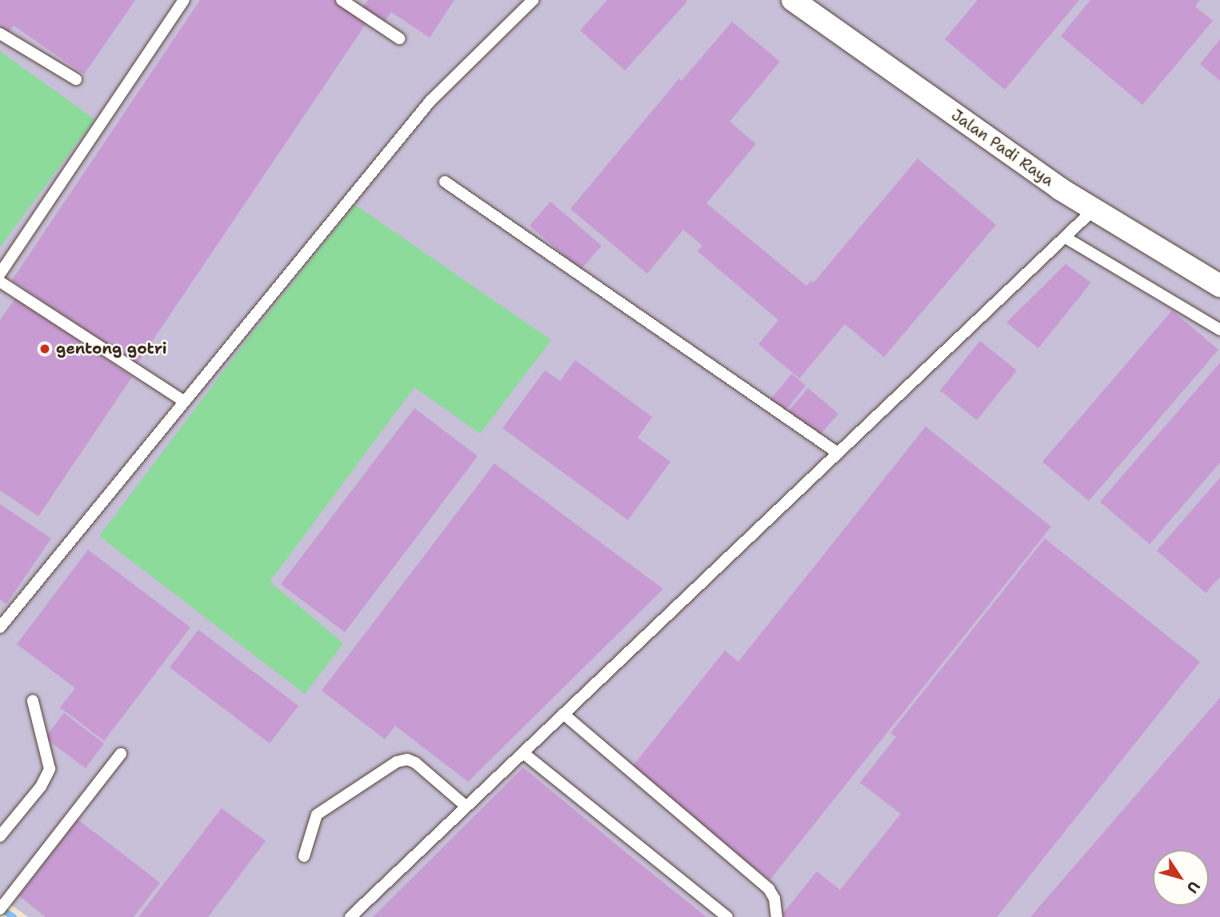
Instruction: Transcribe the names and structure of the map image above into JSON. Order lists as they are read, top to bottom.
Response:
{
  "streets": {
    "street": ["Jalan Padi Raya"]
  },
  "places": ["gentong gotri"],
  "north": "bottom right"
}
